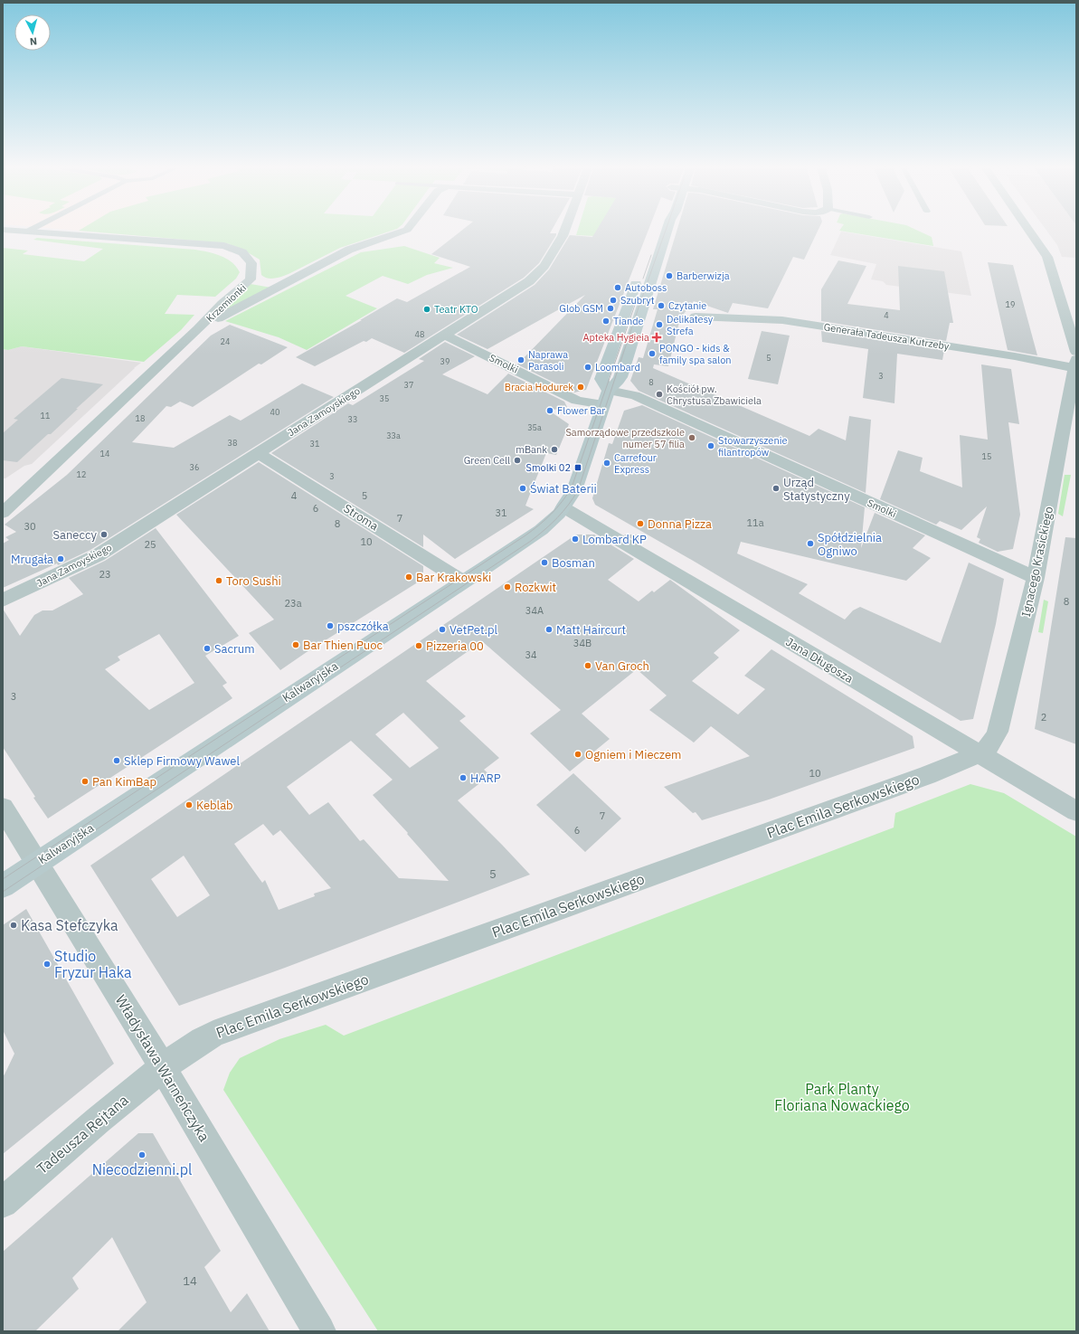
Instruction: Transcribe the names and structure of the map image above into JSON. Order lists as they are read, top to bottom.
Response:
{
  "streets": {
    "street": [
      "Krzemionki",
      "Generała Tadeusza Kutrzeby",
      "Smolki",
      "Jana Zamoyskiego",
      "Stroma",
      "Ignacego Krasickiego",
      "Jana Długosza",
      "Kalwaryjska",
      "Plac Emila Serkowskiego",
      "Władysława Warneńczyka",
      "Tadeusza Rejtana"
    ]
  },
  "crossings": [
    ["Generała Tadeusza Kutrzeby", "Ignacego Krasickiego"],
    ["Smolki", "Jana Zamoyskiego"],
    ["Smolki", "Ignacego Krasickiego"],
    ["Smolki", "Kalwaryjska"],
    ["Jana Zamoyskiego", "Stroma"],
    ["Stroma", "Kalwaryjska"],
    ["Ignacego Krasickiego", "Jana Długosza"],
    ["Ignacego Krasickiego", "Plac Emila Serkowskiego"],
    ["Jana Długosza", "Kalwaryjska"],
    ["Jana Długosza", "Plac Emila Serkowskiego"],
    ["Kalwaryjska", "Władysława Warneńczyka"],
    ["Plac Emila Serkowskiego", "Władysława Warneńczyka"],
    ["Plac Emila Serkowskiego", "Tadeusza Rejtana"],
    ["Władysława Warneńczyka", "Tadeusza Rejtana"]
  ],
  "parks": ["Park Planty Floriana Nowackiego"],
  "places": {
    "other": [
      "Barberwizja",
      "Autoboss",
      "Szubryt",
      "Czytanie",
      "Glob GSM",
      "Teatr KTO",
      "Tiande",
      "Delikatesy Strefa",
      "PONGO - kids & family spa salon",
      "Naprawa Parasoli",
      "Loombard",
      "Bracia Hodurek",
      "Kościół pw. Chrystusa Zbawiciela",
      "Flower Bar",
      "Samorządowe przedszkole numer 57 filia",
      "Stowarzyszenie filantropów",
      "mBank",
      "Green Cell",
      "Carrefour Express",
      "Świat Baterii",
      "Urząd Statystyczny",
      "Donna Pizza",
      "Saneccy",
      "Lombard KP",
      "Spółdzielnia Ogniwo",
      "Mrugała",
      "Bosman",
      "Bar Krakowski",
      "Toro Sushi",
      "Rozkwit",
      "pszczółka",
      "VetPet.pl",
      "Matt Haircurt",
      "Bar Thien Puoc",
      "Pizzeria 00",
      "Sacrum",
      "Van Groch",
      "Ogniem i Mieczem",
      "Sklep Firmowy Wawel",
      "HARP",
      "Pan KimBap",
      "Keblab",
      "Kasa Stefczyka",
      "Studio Fryzur Haka",
      "Niecodzienni.pl"
    ],
    "health": ["Apteka Hygieia"],
    "transit": ["Smolki 02"]
  },
  "house_numbers": [
    "19",
    "4",
    "48",
    "24",
    "5",
    "39",
    "3",
    "8",
    "37",
    "35",
    "40",
    "11",
    "18",
    "33",
    "35a",
    "33a",
    "38",
    "31",
    "14",
    "15",
    "36",
    "12",
    "3",
    "4",
    "5",
    "6",
    "31",
    "7",
    "11a",
    "8",
    "30",
    "10",
    "25",
    "23",
    "8",
    "23a",
    "34A",
    "34B",
    "34",
    "3",
    "2",
    "10",
    "7",
    "6",
    "5",
    "14"
  ],
  "north": "bottom"
}
